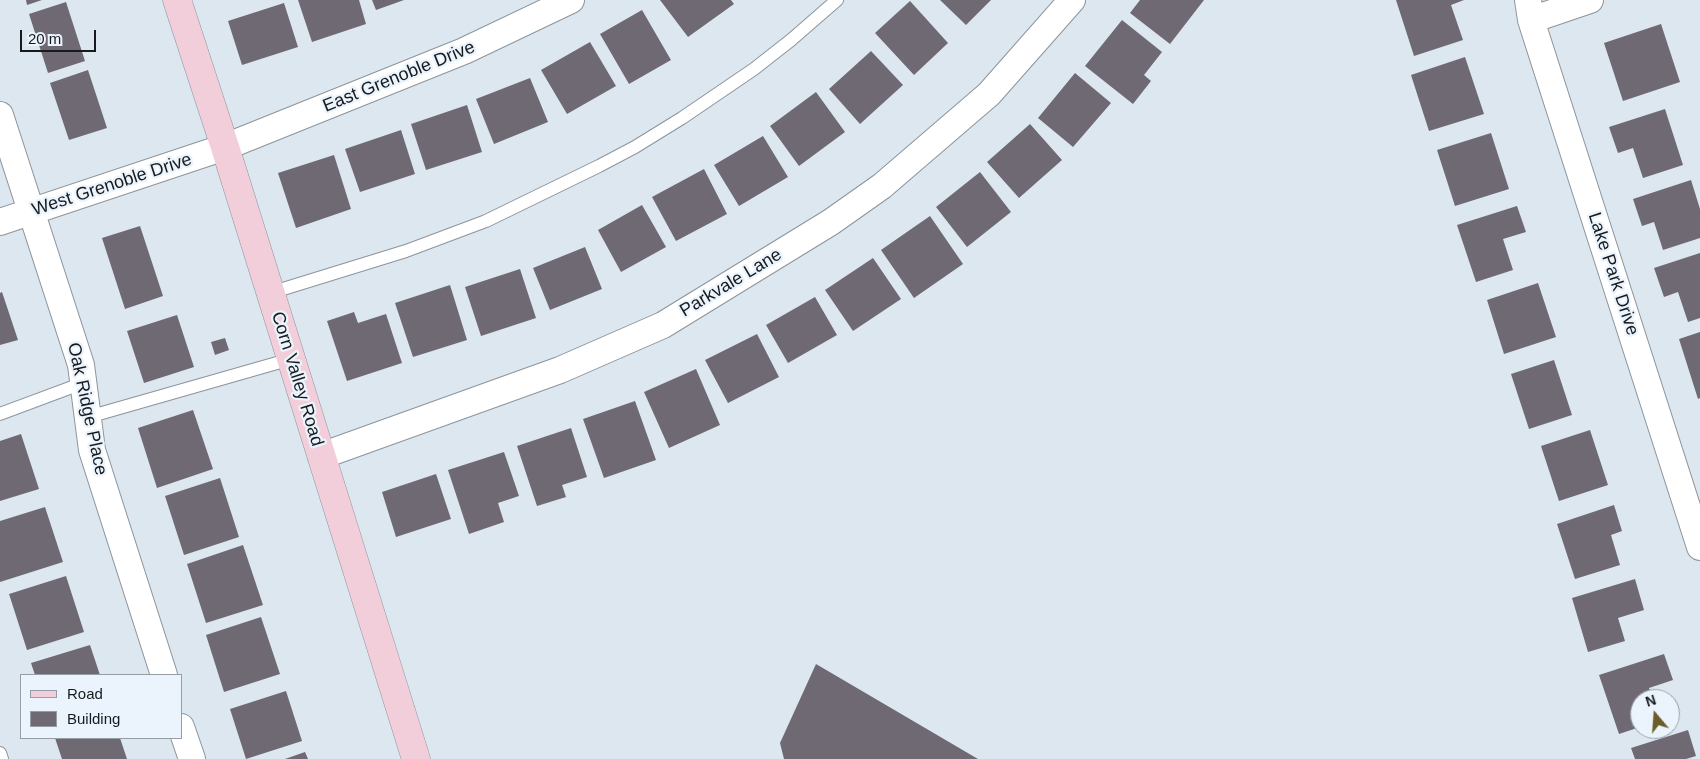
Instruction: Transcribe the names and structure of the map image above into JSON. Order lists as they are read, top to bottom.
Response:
{
  "streets": {
    "main road": ["Corn Valley Road"],
    "street": [
      "East Grenoble Drive",
      "West Grenoble Drive",
      "Lake Park Drive",
      "Parkvale Lane",
      "Oak Ridge Place"
    ]
  },
  "crossings": [
    ["East Grenoble Drive", "West Grenoble Drive"],
    ["East Grenoble Drive", "Corn Valley Road"],
    ["West Grenoble Drive", "Corn Valley Road"],
    ["West Grenoble Drive", "Oak Ridge Place"],
    ["Parkvale Lane", "Corn Valley Road"]
  ],
  "legend": ["Road", "Building"],
  "scale_bar": "20 m",
  "north": "top"
}
